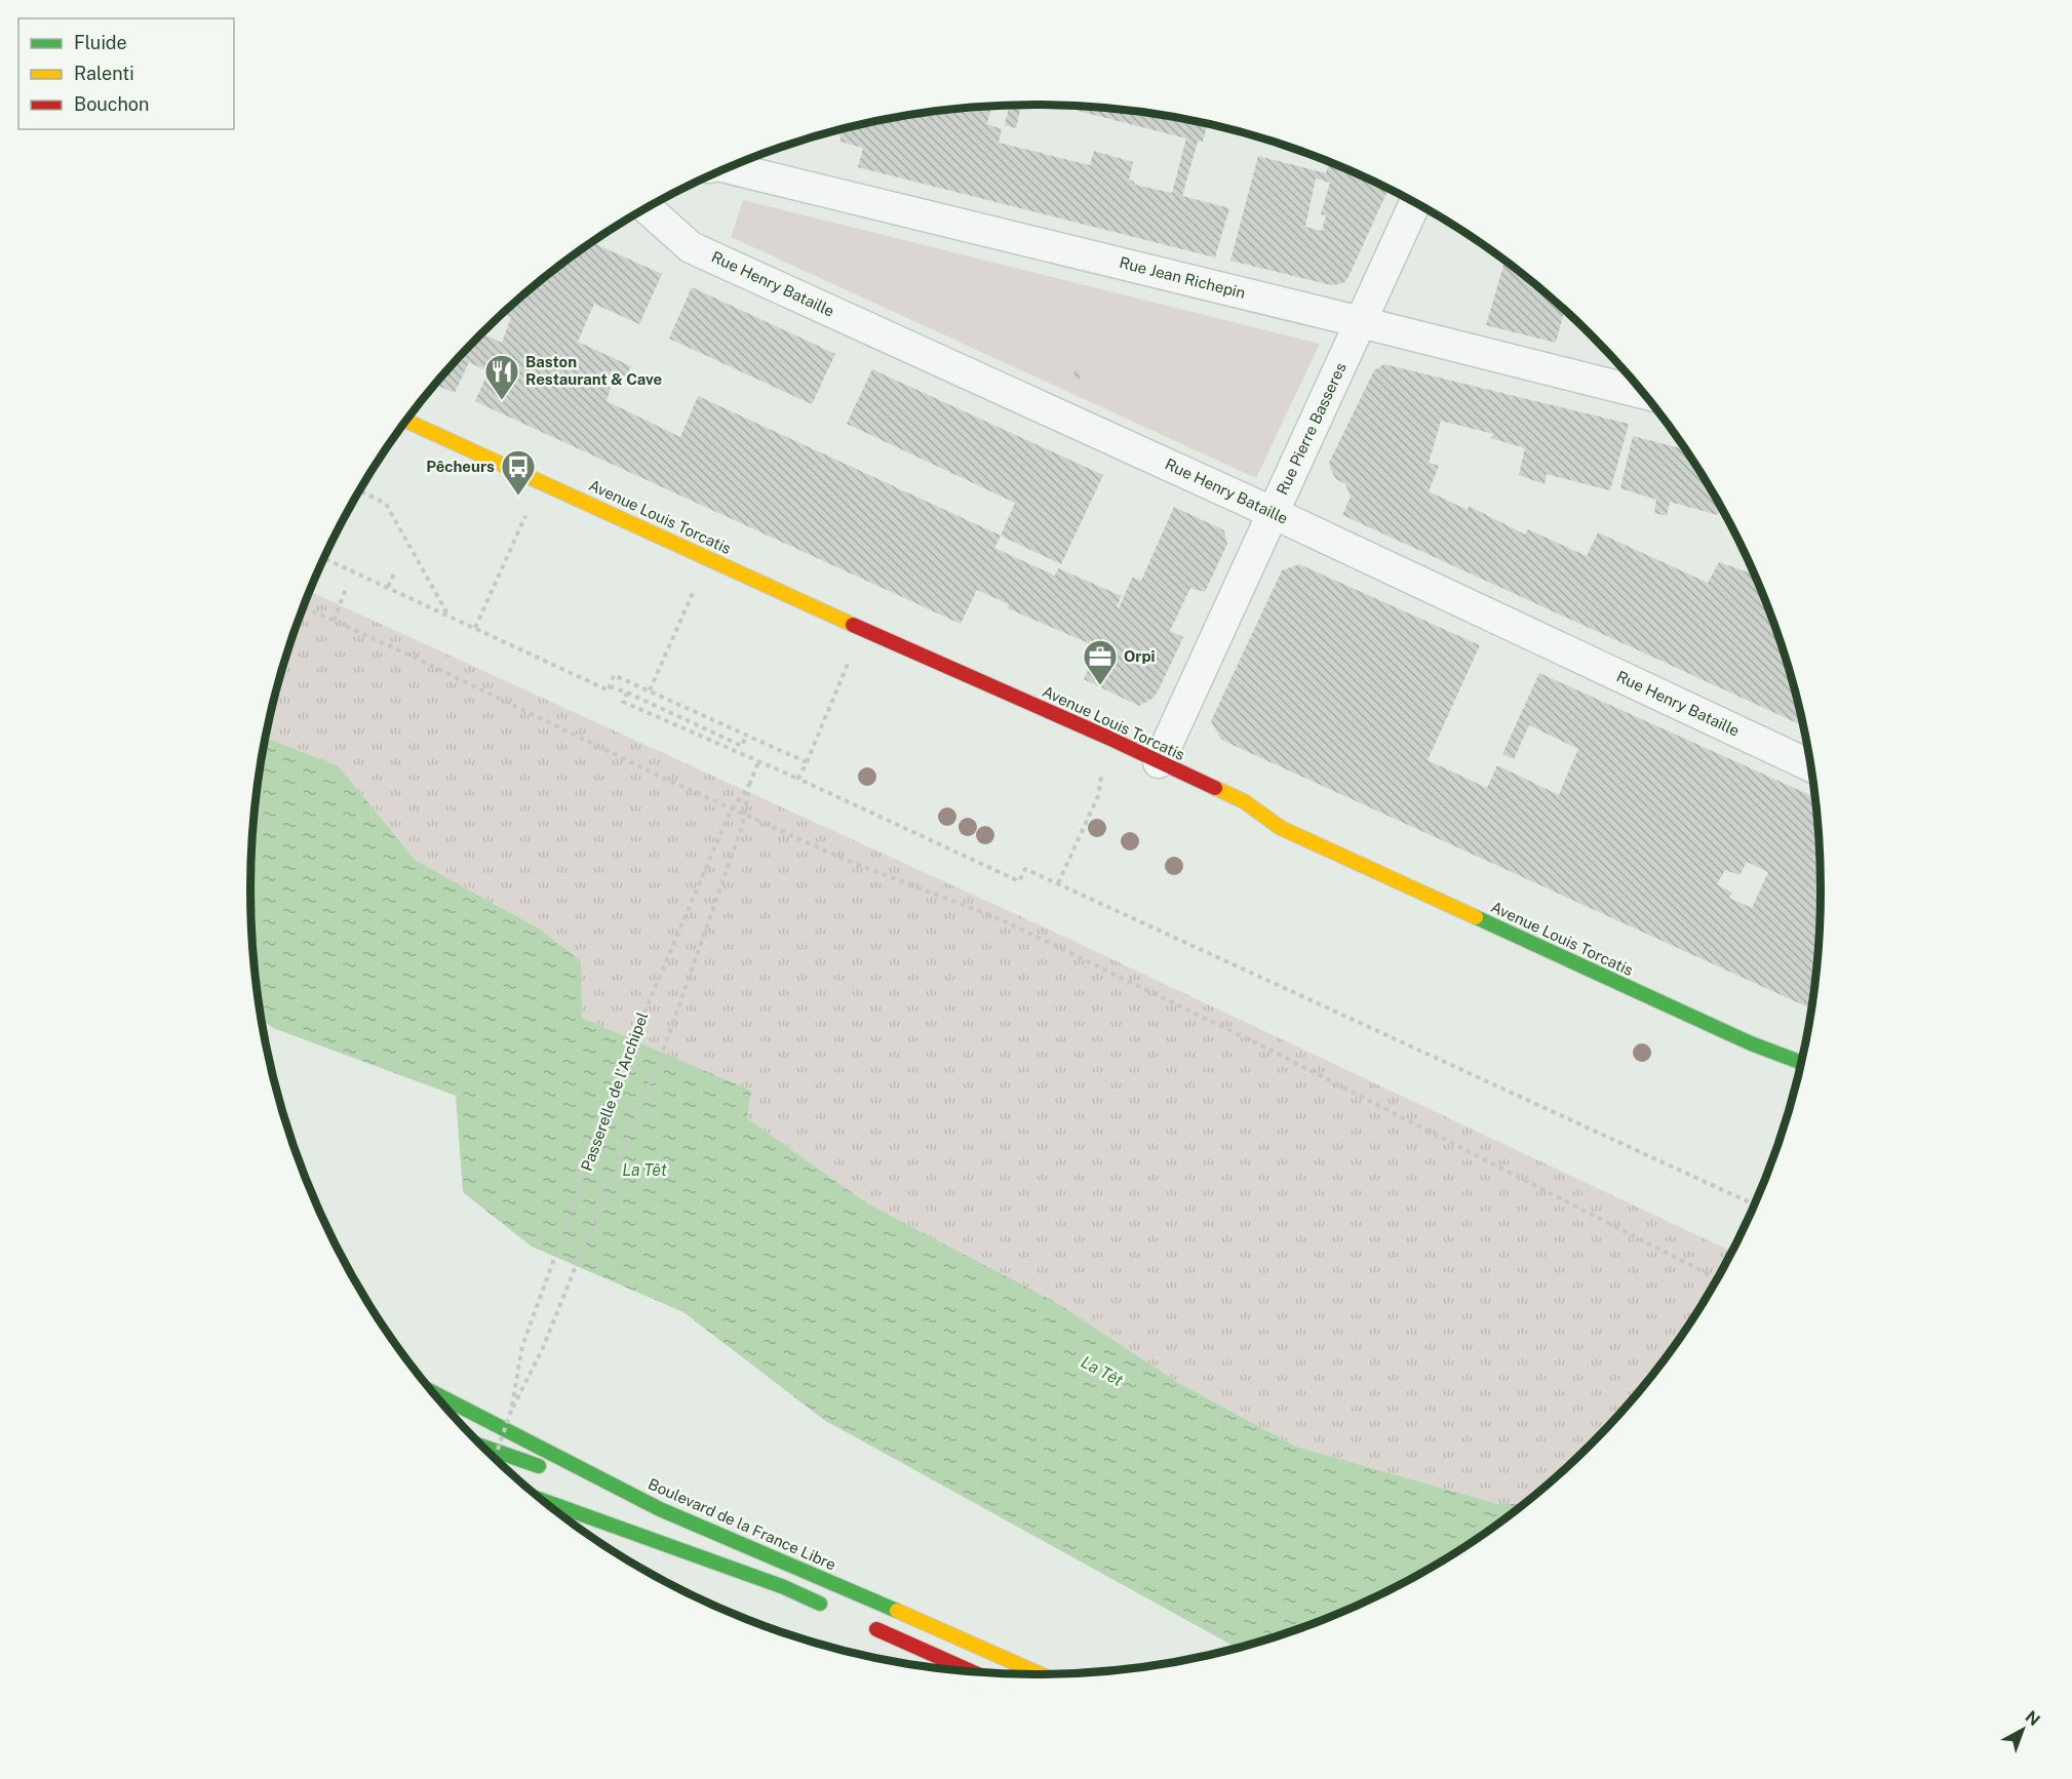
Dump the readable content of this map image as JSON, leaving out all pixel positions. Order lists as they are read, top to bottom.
{
  "streets": {
    "street": [
      "Rue Jean Richepin",
      "Rue Henry Bataille",
      "Rue Pierre Basseres",
      "Avenue Louis Torcatis",
      "Boulevard de la France Libre"
    ],
    "path": ["Passerelle de l'Archipel"]
  },
  "crossings": [
    ["Rue Jean Richepin", "Rue Pierre Basseres"],
    ["Rue Henry Bataille", "Rue Pierre Basseres"],
    ["Rue Pierre Basseres", "Avenue Louis Torcatis"]
  ],
  "water": ["La Têt"],
  "places": {
    "restaurant": ["Baston Restaurant & Cave"],
    "bus stop": ["Pêcheurs"],
    "office": ["Orpi"]
  },
  "legend": ["Fluide", "Ralenti", "Bouchon"],
  "north": "top right"
}
